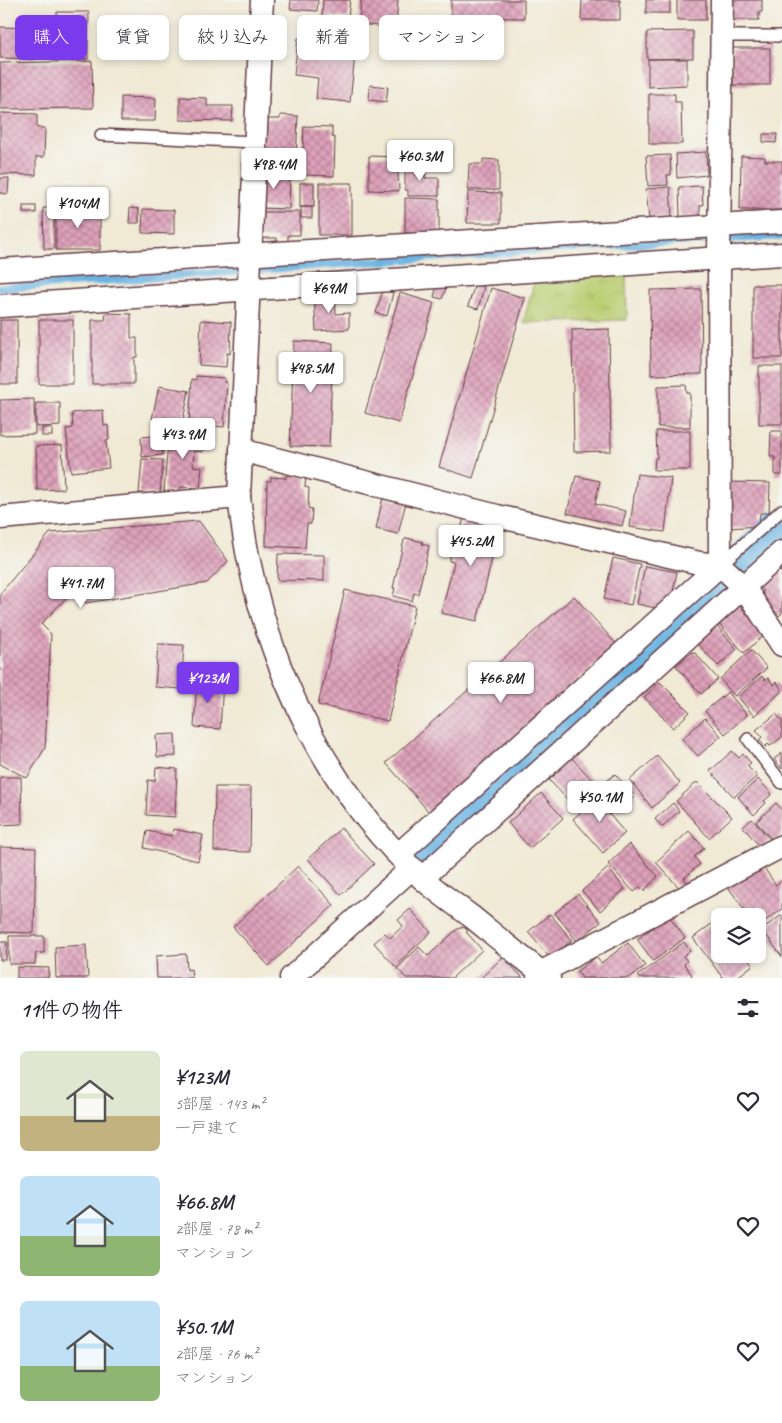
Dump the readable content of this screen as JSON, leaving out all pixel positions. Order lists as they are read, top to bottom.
{
  "page": {
    "chip": [
      "購入",
      "賃貸",
      "絞り込み",
      "新着",
      "マンション"
    ],
    "price": [
      "¥60.3M",
      "¥98.4M",
      "¥104M",
      "¥69M",
      "¥48.5M",
      "¥43.9M",
      "¥45.2M",
      "¥41.7M",
      "¥123M",
      "¥66.8M",
      "¥50.1M"
    ],
    "heading": "11件の物件",
    "list": [
      {
        "name": "¥123M",
        "note": "5部屋 · 143 m² · 一戸建て"
      },
      {
        "name": "¥66.8M",
        "note": "2部屋 · 78 m² · マンション"
      },
      {
        "name": "¥50.1M",
        "note": "2部屋 · 76 m² · マンション"
      }
    ]
  }
}
